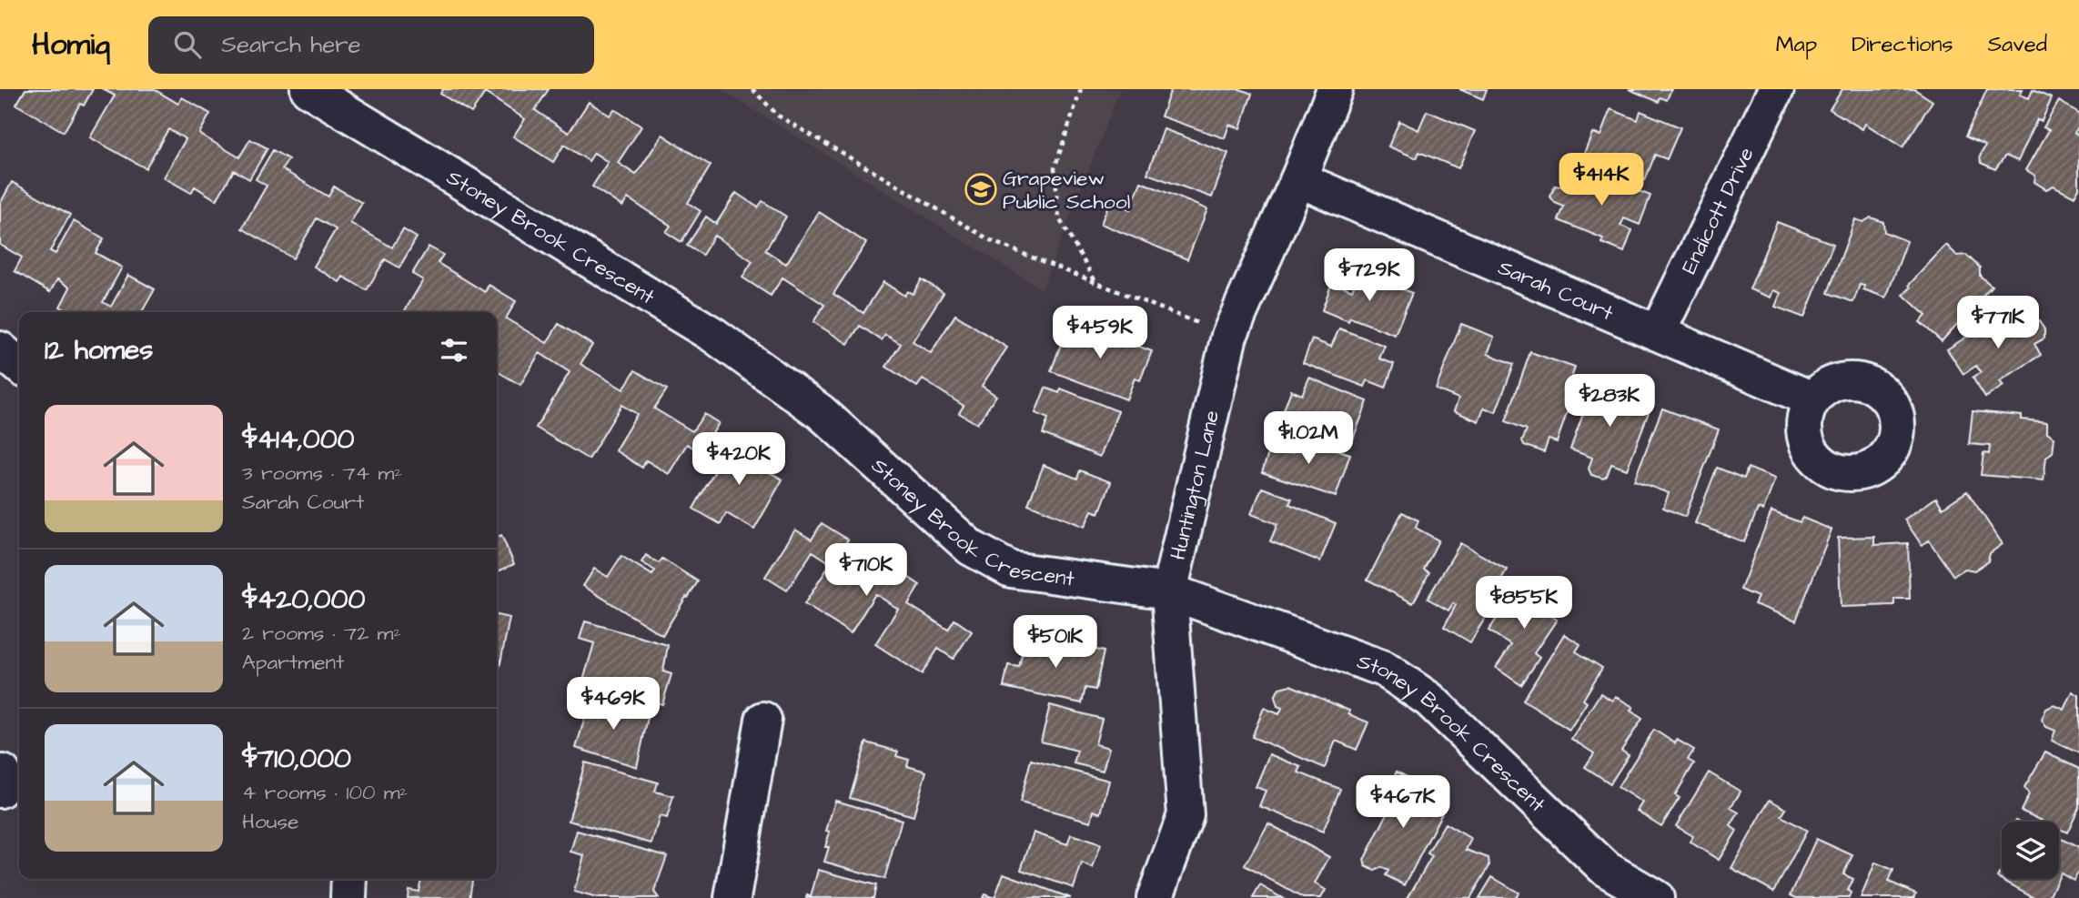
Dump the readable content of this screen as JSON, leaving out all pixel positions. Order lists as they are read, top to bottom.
{
  "streets": {
    "street": [
      "Endicott Drive",
      "Stoney Brook Crescent",
      "Sarah Court",
      "Huntington Lane"
    ]
  },
  "crossings": [
    ["Endicott Drive", "Sarah Court"],
    ["Stoney Brook Crescent", "Huntington Lane"],
    ["Sarah Court", "Huntington Lane"]
  ],
  "places": {
    "school or university": ["Grapeview Public School"]
  },
  "page": {
    "header": "Homiq",
    "search": "Search here",
    "nav": ["Map", "Directions", "Saved"],
    "price": [
      "$414K",
      "$729K",
      "$771K",
      "$459K",
      "$283K",
      "$1.02M",
      "$420K",
      "$710K",
      "$855K",
      "$501K",
      "$469K",
      "$467K"
    ],
    "heading": "12 homes",
    "list": [
      {
        "name": "$414,000",
        "note": "3 rooms · 74 m² · Sarah Court"
      },
      {
        "name": "$420,000",
        "note": "2 rooms · 72 m² · Apartment"
      },
      {
        "name": "$710,000",
        "note": "4 rooms · 100 m² · House"
      }
    ]
  }
}
